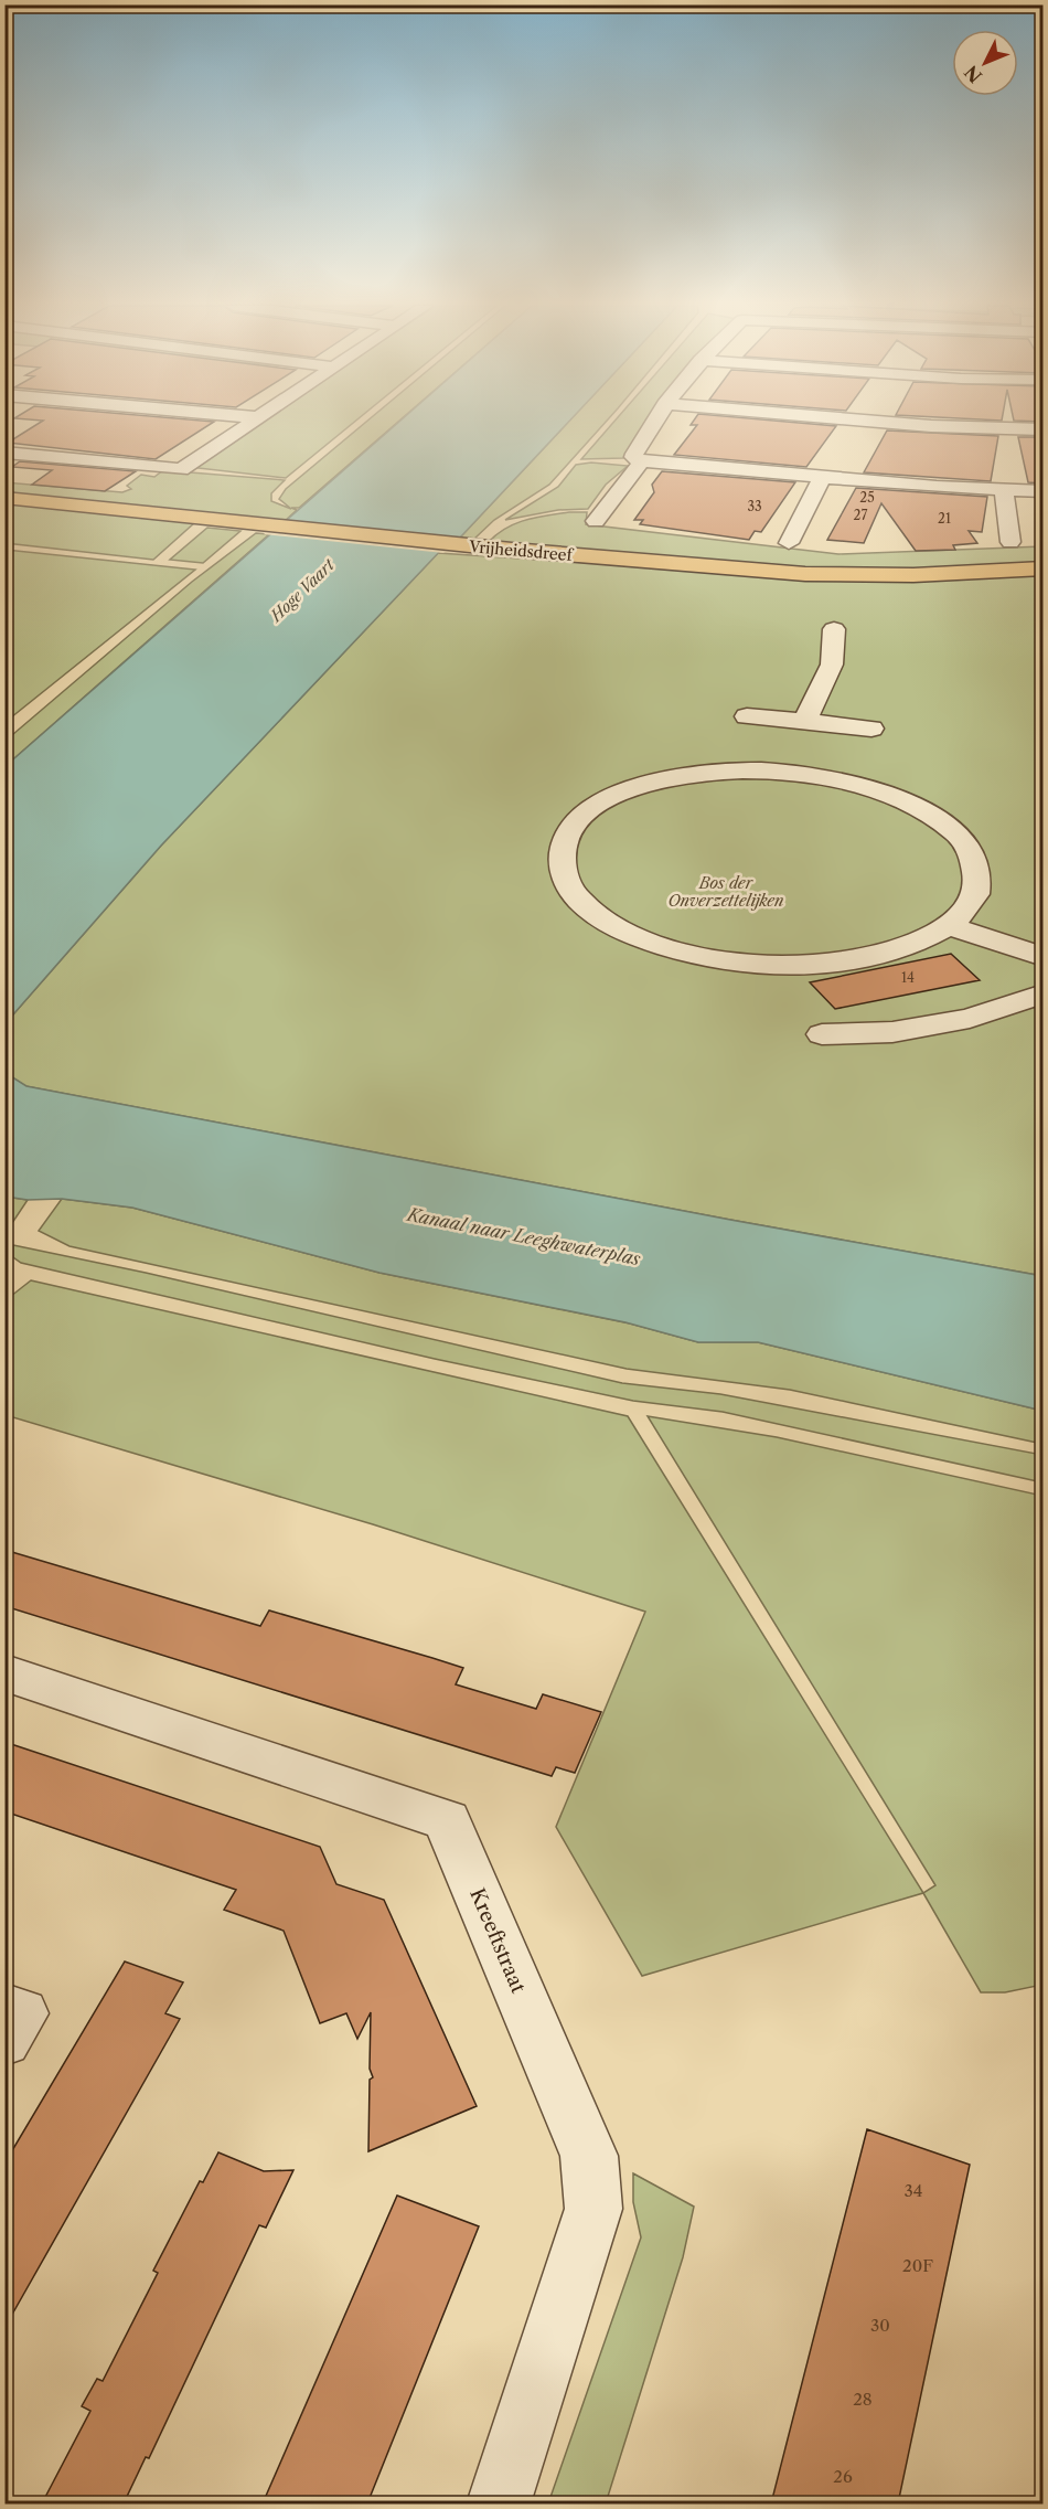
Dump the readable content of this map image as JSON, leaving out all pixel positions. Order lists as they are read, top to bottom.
{
  "streets": {
    "main road": ["Vrijheidsdreef"],
    "street": ["Kreeftstraat"]
  },
  "water": ["Hoge Vaart", "Kanaal naar Leeghwaterplas"],
  "parks": ["Bos der Onverzettelijken"],
  "house_numbers": [
    "25",
    "33",
    "27",
    "21",
    "14",
    "34",
    "20F",
    "30",
    "28",
    "26"
  ],
  "north": "bottom left"
}
